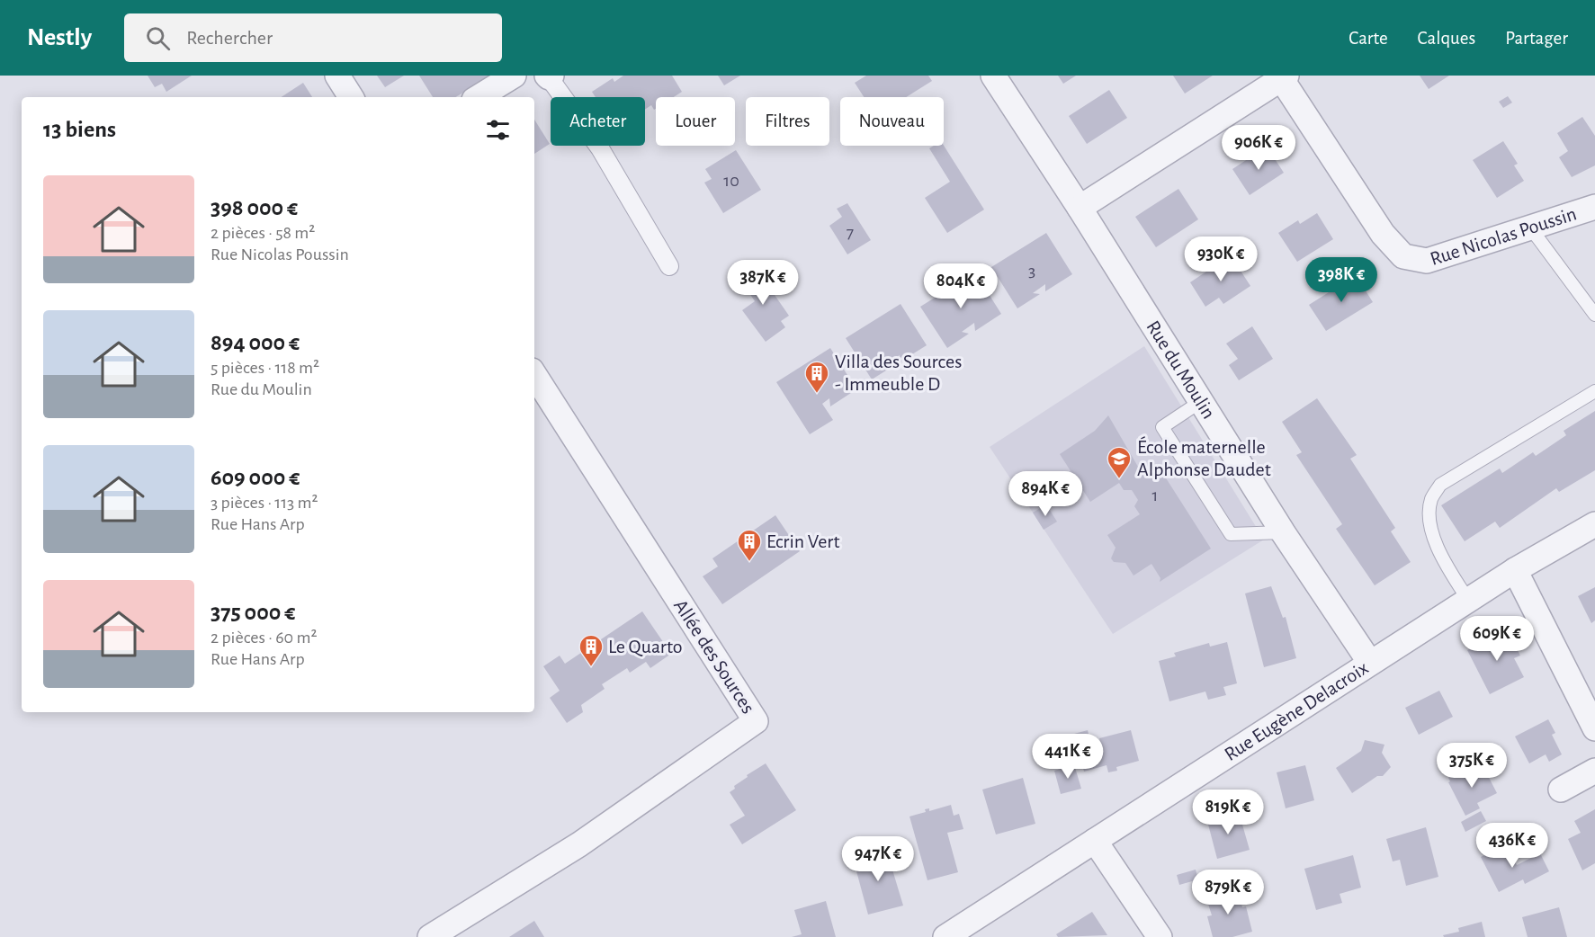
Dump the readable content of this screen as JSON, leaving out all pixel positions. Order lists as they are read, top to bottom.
{
  "streets": {
    "street": [
      "Rue Nicolas Poussin",
      "Rue du Moulin",
      "Allée des Sources",
      "Rue Eugène Delacroix"
    ]
  },
  "crossings": [
    ["Rue du Moulin", "Rue Eugène Delacroix"]
  ],
  "places": {
    "building": ["Villa des Sources - Immeuble D", "Ecrin Vert", "Le Quarto"],
    "school or university": ["École maternelle Alphonse Daudet"]
  },
  "house_numbers": [
    "10",
    "7",
    "3",
    "1"
  ],
  "page": {
    "header": "Nestly",
    "search": "Rechercher",
    "nav": ["Carte", "Calques", "Partager"],
    "chip": [
      "Acheter",
      "Louer",
      "Filtres",
      "Nouveau"
    ],
    "heading": "13 biens",
    "price": [
      "906K €",
      "930K €",
      "398K €",
      "387K €",
      "804K €",
      "894K €",
      "609K €",
      "441K €",
      "375K €",
      "819K €",
      "436K €",
      "947K €",
      "879K €"
    ],
    "list": [
      {
        "name": "398 000 €",
        "note": "2 pièces · 58 m² · Rue Nicolas Poussin"
      },
      {
        "name": "894 000 €",
        "note": "5 pièces · 118 m² · Rue du Moulin"
      },
      {
        "name": "609 000 €",
        "note": "3 pièces · 113 m² · Rue Hans Arp"
      },
      {
        "name": "375 000 €",
        "note": "2 pièces · 60 m² · Rue Hans Arp"
      }
    ]
  }
}
